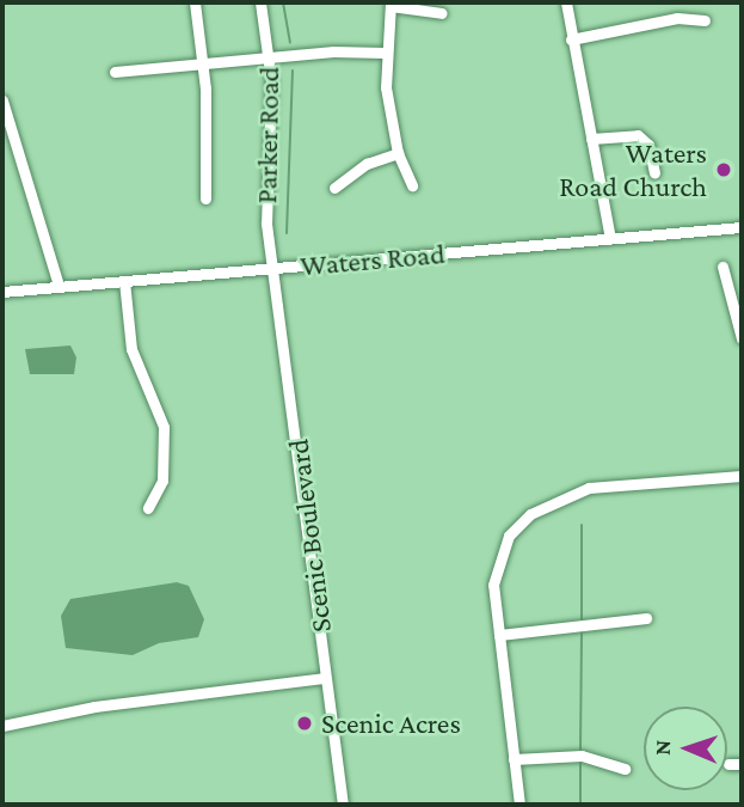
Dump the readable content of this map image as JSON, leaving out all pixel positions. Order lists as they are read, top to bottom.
{
  "streets": {
    "street": ["Parker Road", "Waters Road", "Scenic Boulevard"]
  },
  "crossings": [
    ["Parker Road", "Waters Road"],
    ["Parker Road", "Scenic Boulevard"],
    ["Waters Road", "Scenic Boulevard"]
  ],
  "places": ["Waters Road Church", "Scenic Acres"],
  "north": "left"
}
